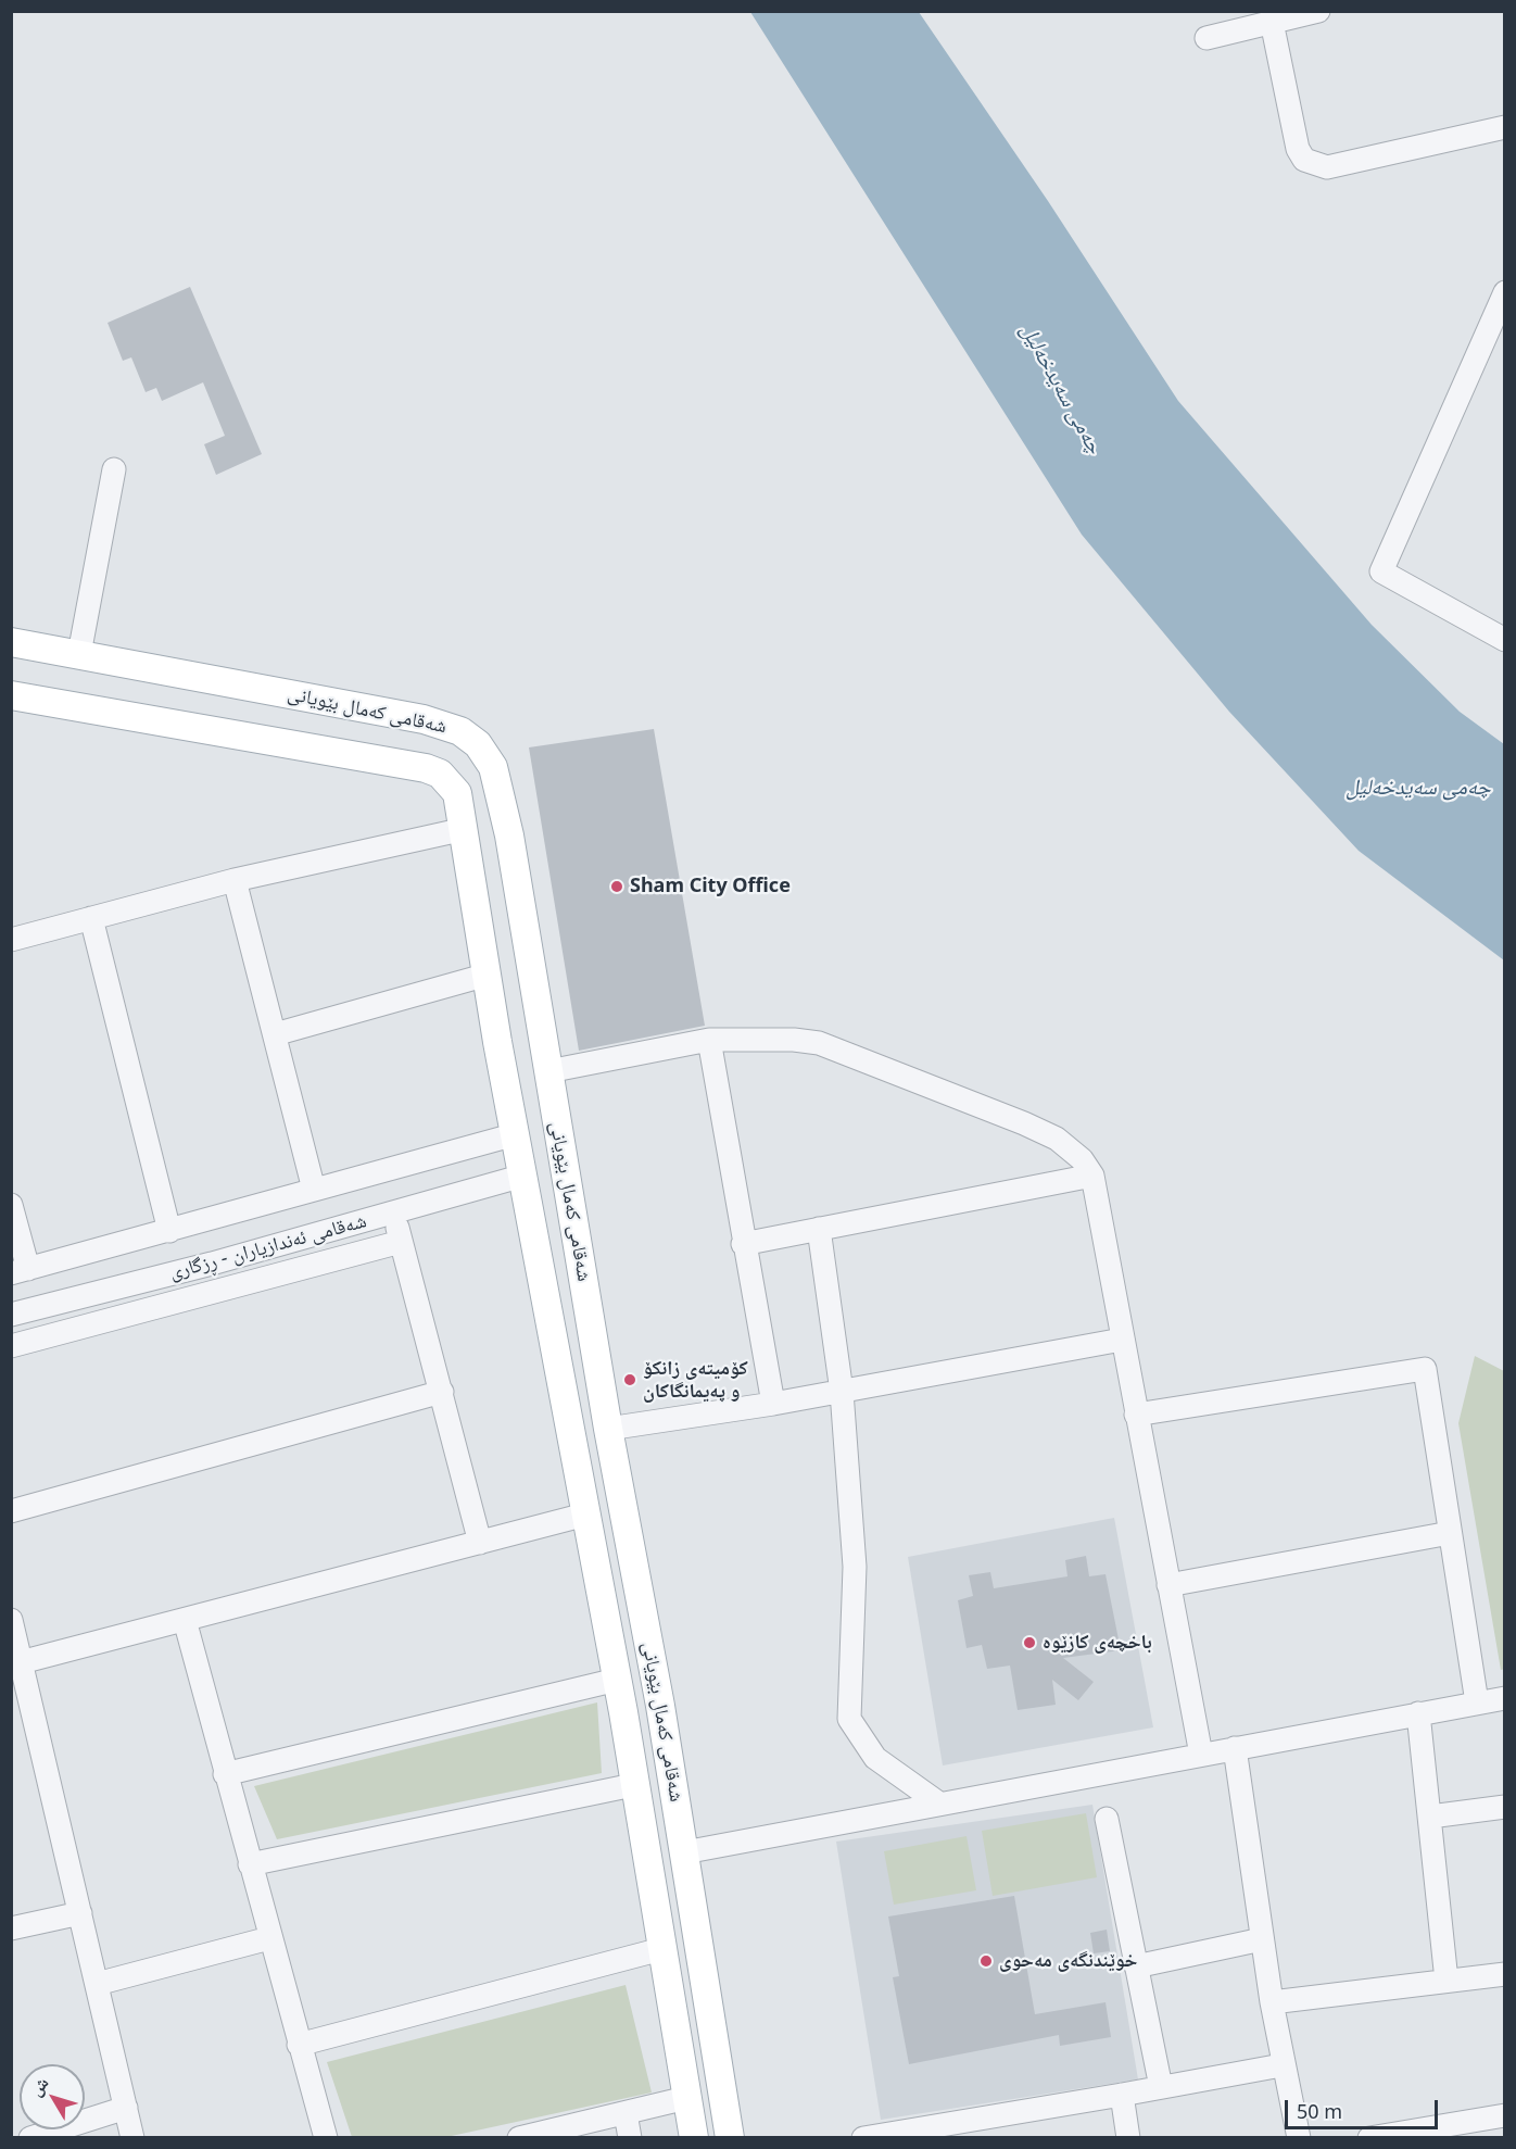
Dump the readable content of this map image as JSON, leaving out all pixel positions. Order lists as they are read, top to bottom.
{
  "streets": {
    "main road": ["شەقامی کەمال بێویانی"],
    "street": ["شەقامی ئەندازیاران - ڕزگاری"]
  },
  "crossings": [
    ["شەقامی کەمال بێویانی", "شەقامی ئەندازیاران - ڕزگاری"]
  ],
  "water": ["چەمی سەیدخەلیل"],
  "places": [
    "Sham City Office",
    "کۆمیتەی زانکۆ و پەیمانگاکان",
    "باخچەی کازێوە",
    "خوێندنگەی مەحوی"
  ],
  "scale_bar": "50 m",
  "north": "top left"
}
